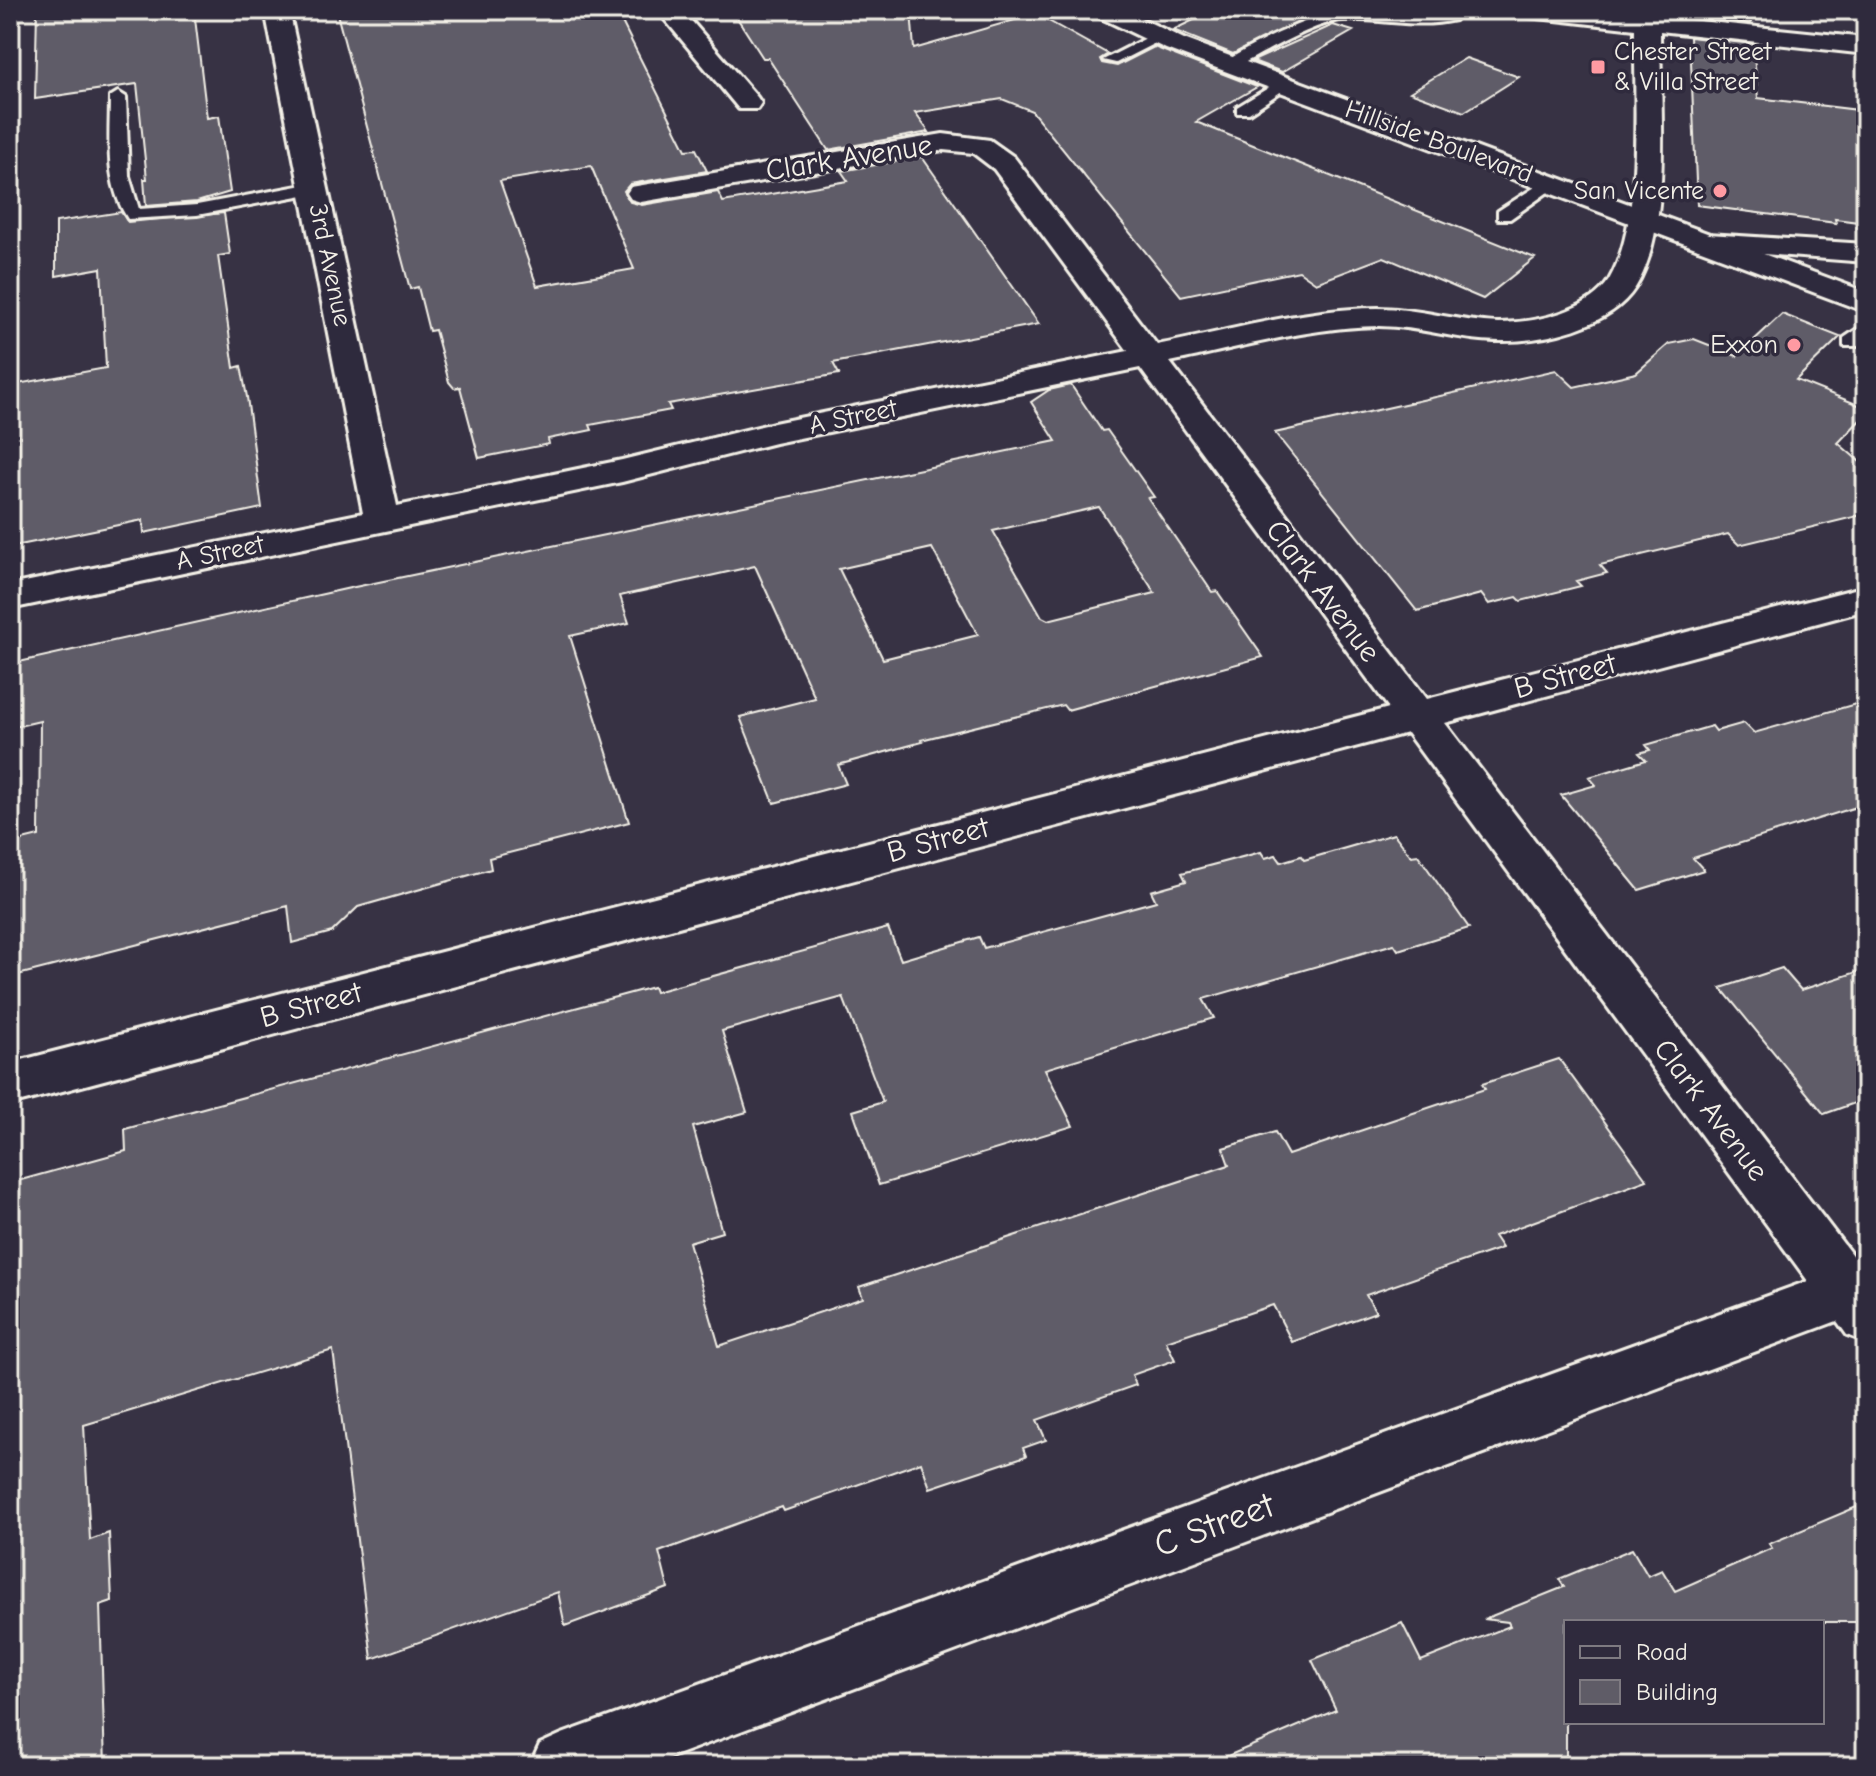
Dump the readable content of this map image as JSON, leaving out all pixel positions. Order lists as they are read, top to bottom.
{
  "streets": {
    "street": [
      "Hillside Boulevard",
      "Clark Avenue",
      "3rd Avenue",
      "A Street",
      "B Street",
      "C Street"
    ]
  },
  "crossings": [
    ["Hillside Boulevard", "A Street"],
    ["Clark Avenue", "A Street"],
    ["Clark Avenue", "B Street"],
    ["Clark Avenue", "C Street"],
    ["3rd Avenue", "A Street"]
  ],
  "places": {
    "transit": ["Chester Street & Villa Street"],
    "other": ["San Vicente", "Exxon"]
  },
  "legend": ["Road", "Building"]
}
